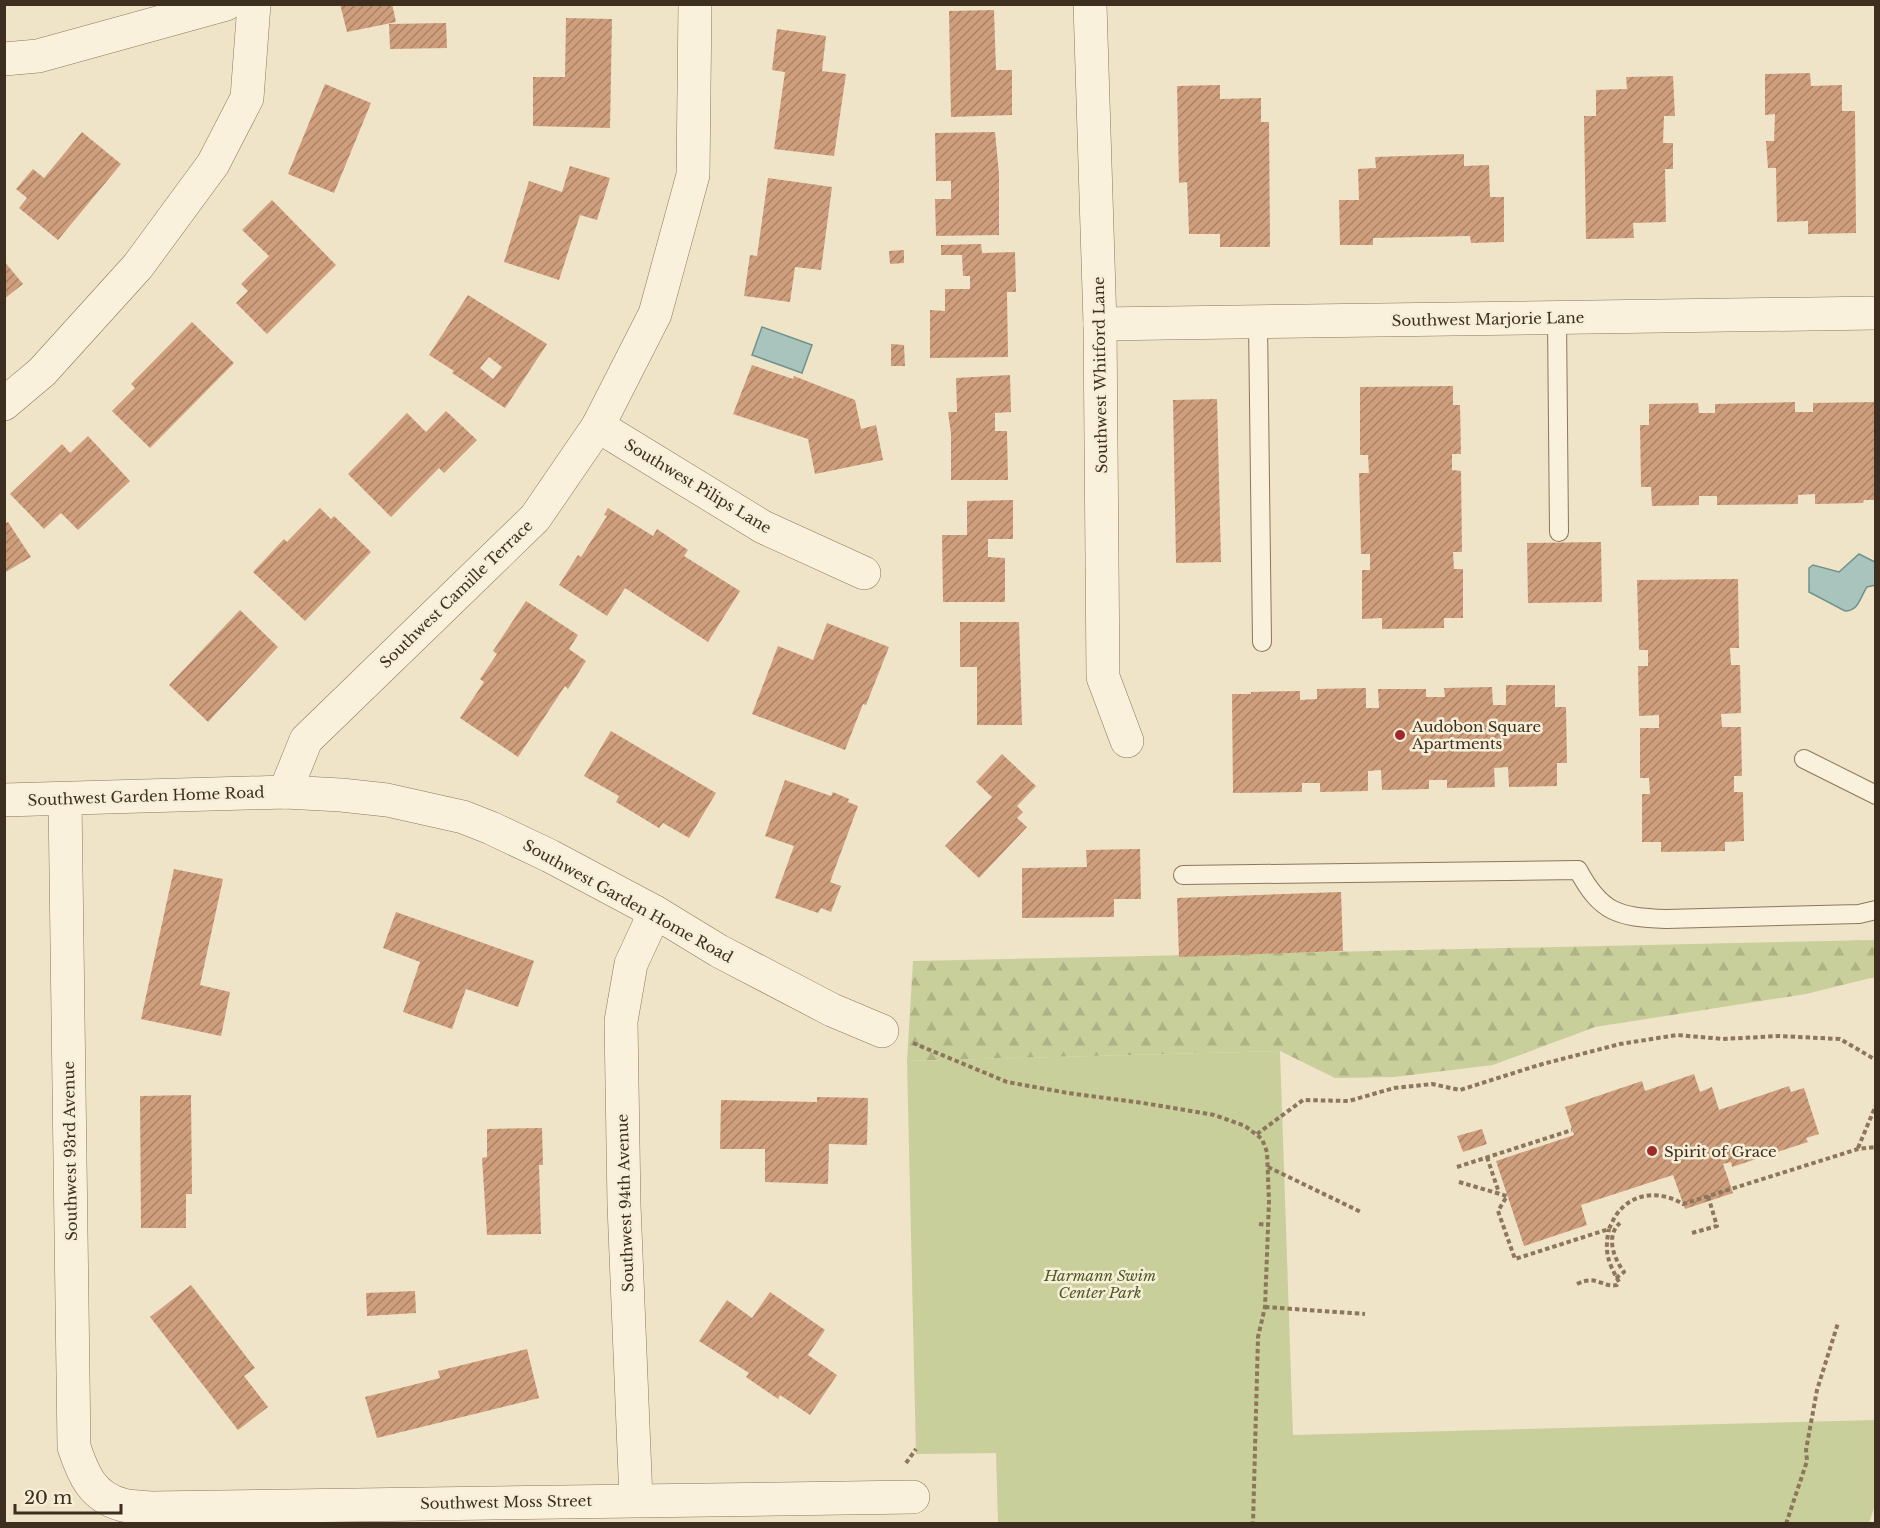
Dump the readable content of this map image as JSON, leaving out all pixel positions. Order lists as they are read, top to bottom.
{
  "streets": {
    "street": [
      "Southwest Marjorie Lane",
      "Southwest Whitford Lane",
      "Southwest Pilips Lane",
      "Southwest Camille Terrace",
      "Southwest Garden Home Road",
      "Southwest 93rd Avenue",
      "Southwest 94th Avenue",
      "Southwest Moss Street"
    ]
  },
  "crossings": [
    ["Southwest Marjorie Lane", "Southwest Whitford Lane"],
    ["Southwest Pilips Lane", "Southwest Camille Terrace"],
    ["Southwest Camille Terrace", "Southwest Garden Home Road"],
    ["Southwest Garden Home Road", "Southwest 93rd Avenue"],
    ["Southwest Garden Home Road", "Southwest 94th Avenue"],
    ["Southwest 93rd Avenue", "Southwest Moss Street"],
    ["Southwest 94th Avenue", "Southwest Moss Street"]
  ],
  "parks": ["Harmann Swim Center Park"],
  "places": ["Audobon Square Apartments", "Spirit of Grace"],
  "scale_bar": "20 m"
}
